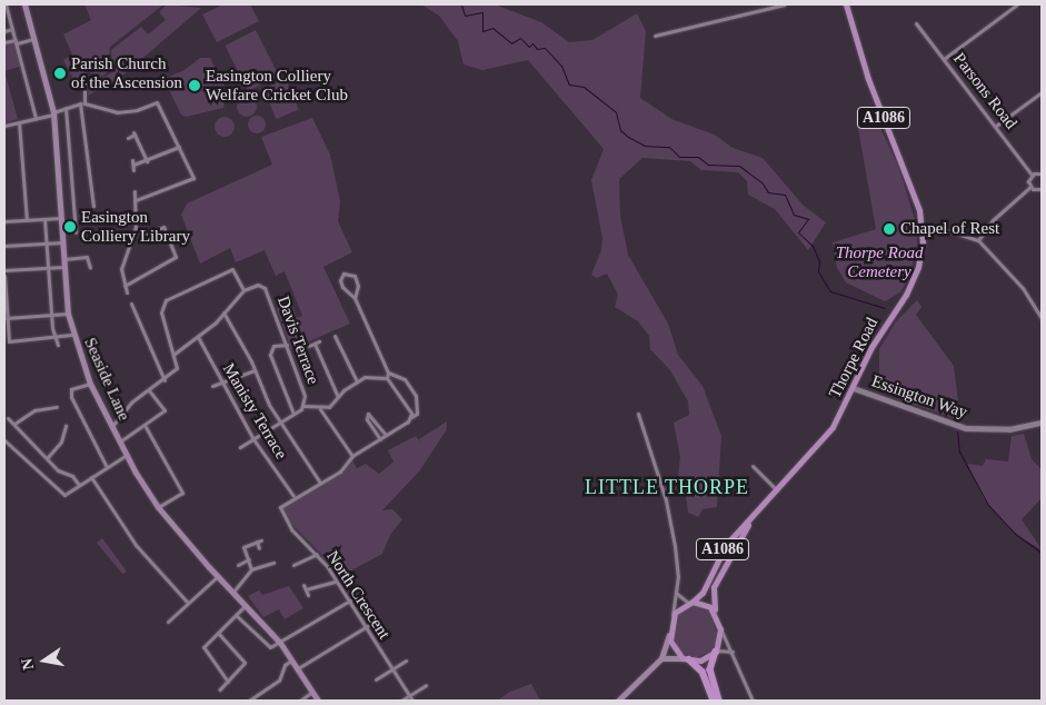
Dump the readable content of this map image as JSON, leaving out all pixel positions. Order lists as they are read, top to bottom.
{
  "streets": {
    "main road": ["A1086", "Thorpe Road", "Seaside Lane"],
    "street": [
      "Parsons Road",
      "Davis Terrace",
      "Essington Way",
      "Manisty Terrace",
      "North Crescent"
    ]
  },
  "crossings": [
    ["Thorpe Road", "Essington Way"],
    ["Manisty Terrace", "North Crescent"]
  ],
  "districts": ["LITTLE THORPE"],
  "parks": ["Thorpe Road Cemetery"],
  "places": [
    "Parish Church of the Ascension",
    "Easington Colliery Welfare Cricket Club",
    "Easington Colliery Library",
    "Chapel of Rest"
  ],
  "north": "left"
}
